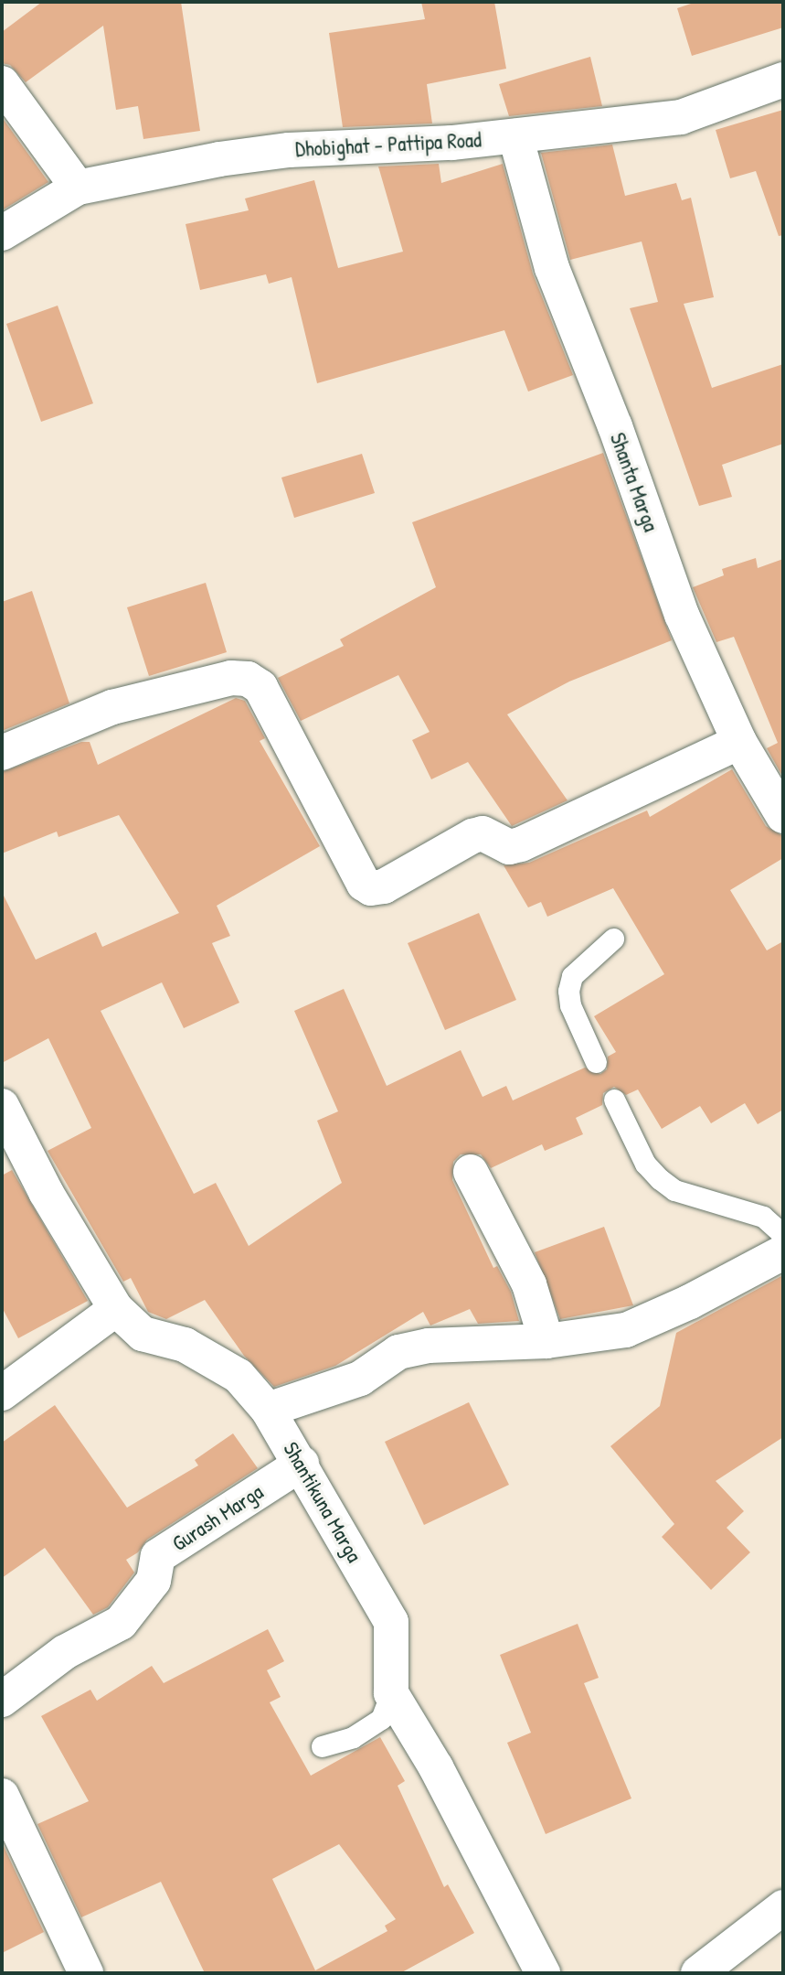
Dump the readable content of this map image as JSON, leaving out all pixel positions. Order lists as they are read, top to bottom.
{
  "streets": {
    "street": [
      "Dhobighat - Pattipa Road",
      "Shanta Marga",
      "Shantikuna Marga",
      "Gurash Marga"
    ]
  },
  "crossings": [
    ["Dhobighat - Pattipa Road", "Shanta Marga"],
    ["Shantikuna Marga", "Gurash Marga"]
  ]
}
